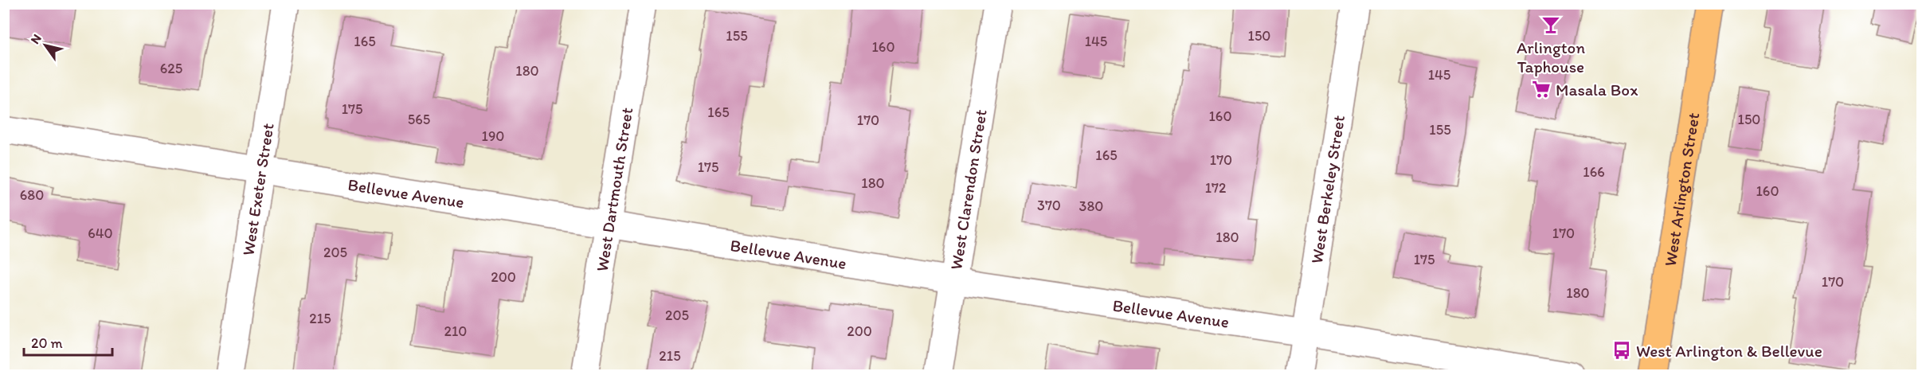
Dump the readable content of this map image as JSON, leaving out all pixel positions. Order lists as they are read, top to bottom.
{
  "streets": {
    "main road": ["West Arlington Street"],
    "street": [
      "West Exeter Street",
      "West Dartmouth Street",
      "West Clarendon Street",
      "West Berkeley Street",
      "Bellevue Avenue"
    ]
  },
  "crossings": [
    ["West Exeter Street", "Bellevue Avenue"],
    ["West Dartmouth Street", "Bellevue Avenue"],
    ["West Clarendon Street", "Bellevue Avenue"],
    ["West Berkeley Street", "Bellevue Avenue"]
  ],
  "places": {
    "bar": ["Arlington Taphouse"],
    "supermarket": ["Masala Box"],
    "bus stop": ["West Arlington & Bellevue"]
  },
  "house_numbers": [
    "155",
    "150",
    "165",
    "145",
    "160",
    "625",
    "180",
    "145",
    "175",
    "165",
    "160",
    "565",
    "150",
    "170",
    "155",
    "190",
    "165",
    "170",
    "175",
    "166",
    "180",
    "172",
    "160",
    "680",
    "370",
    "380",
    "640",
    "170",
    "180",
    "205",
    "175",
    "200",
    "170",
    "180",
    "205",
    "215",
    "210",
    "200",
    "215"
  ],
  "scale_bar": "20 m",
  "north": "top left"
}
